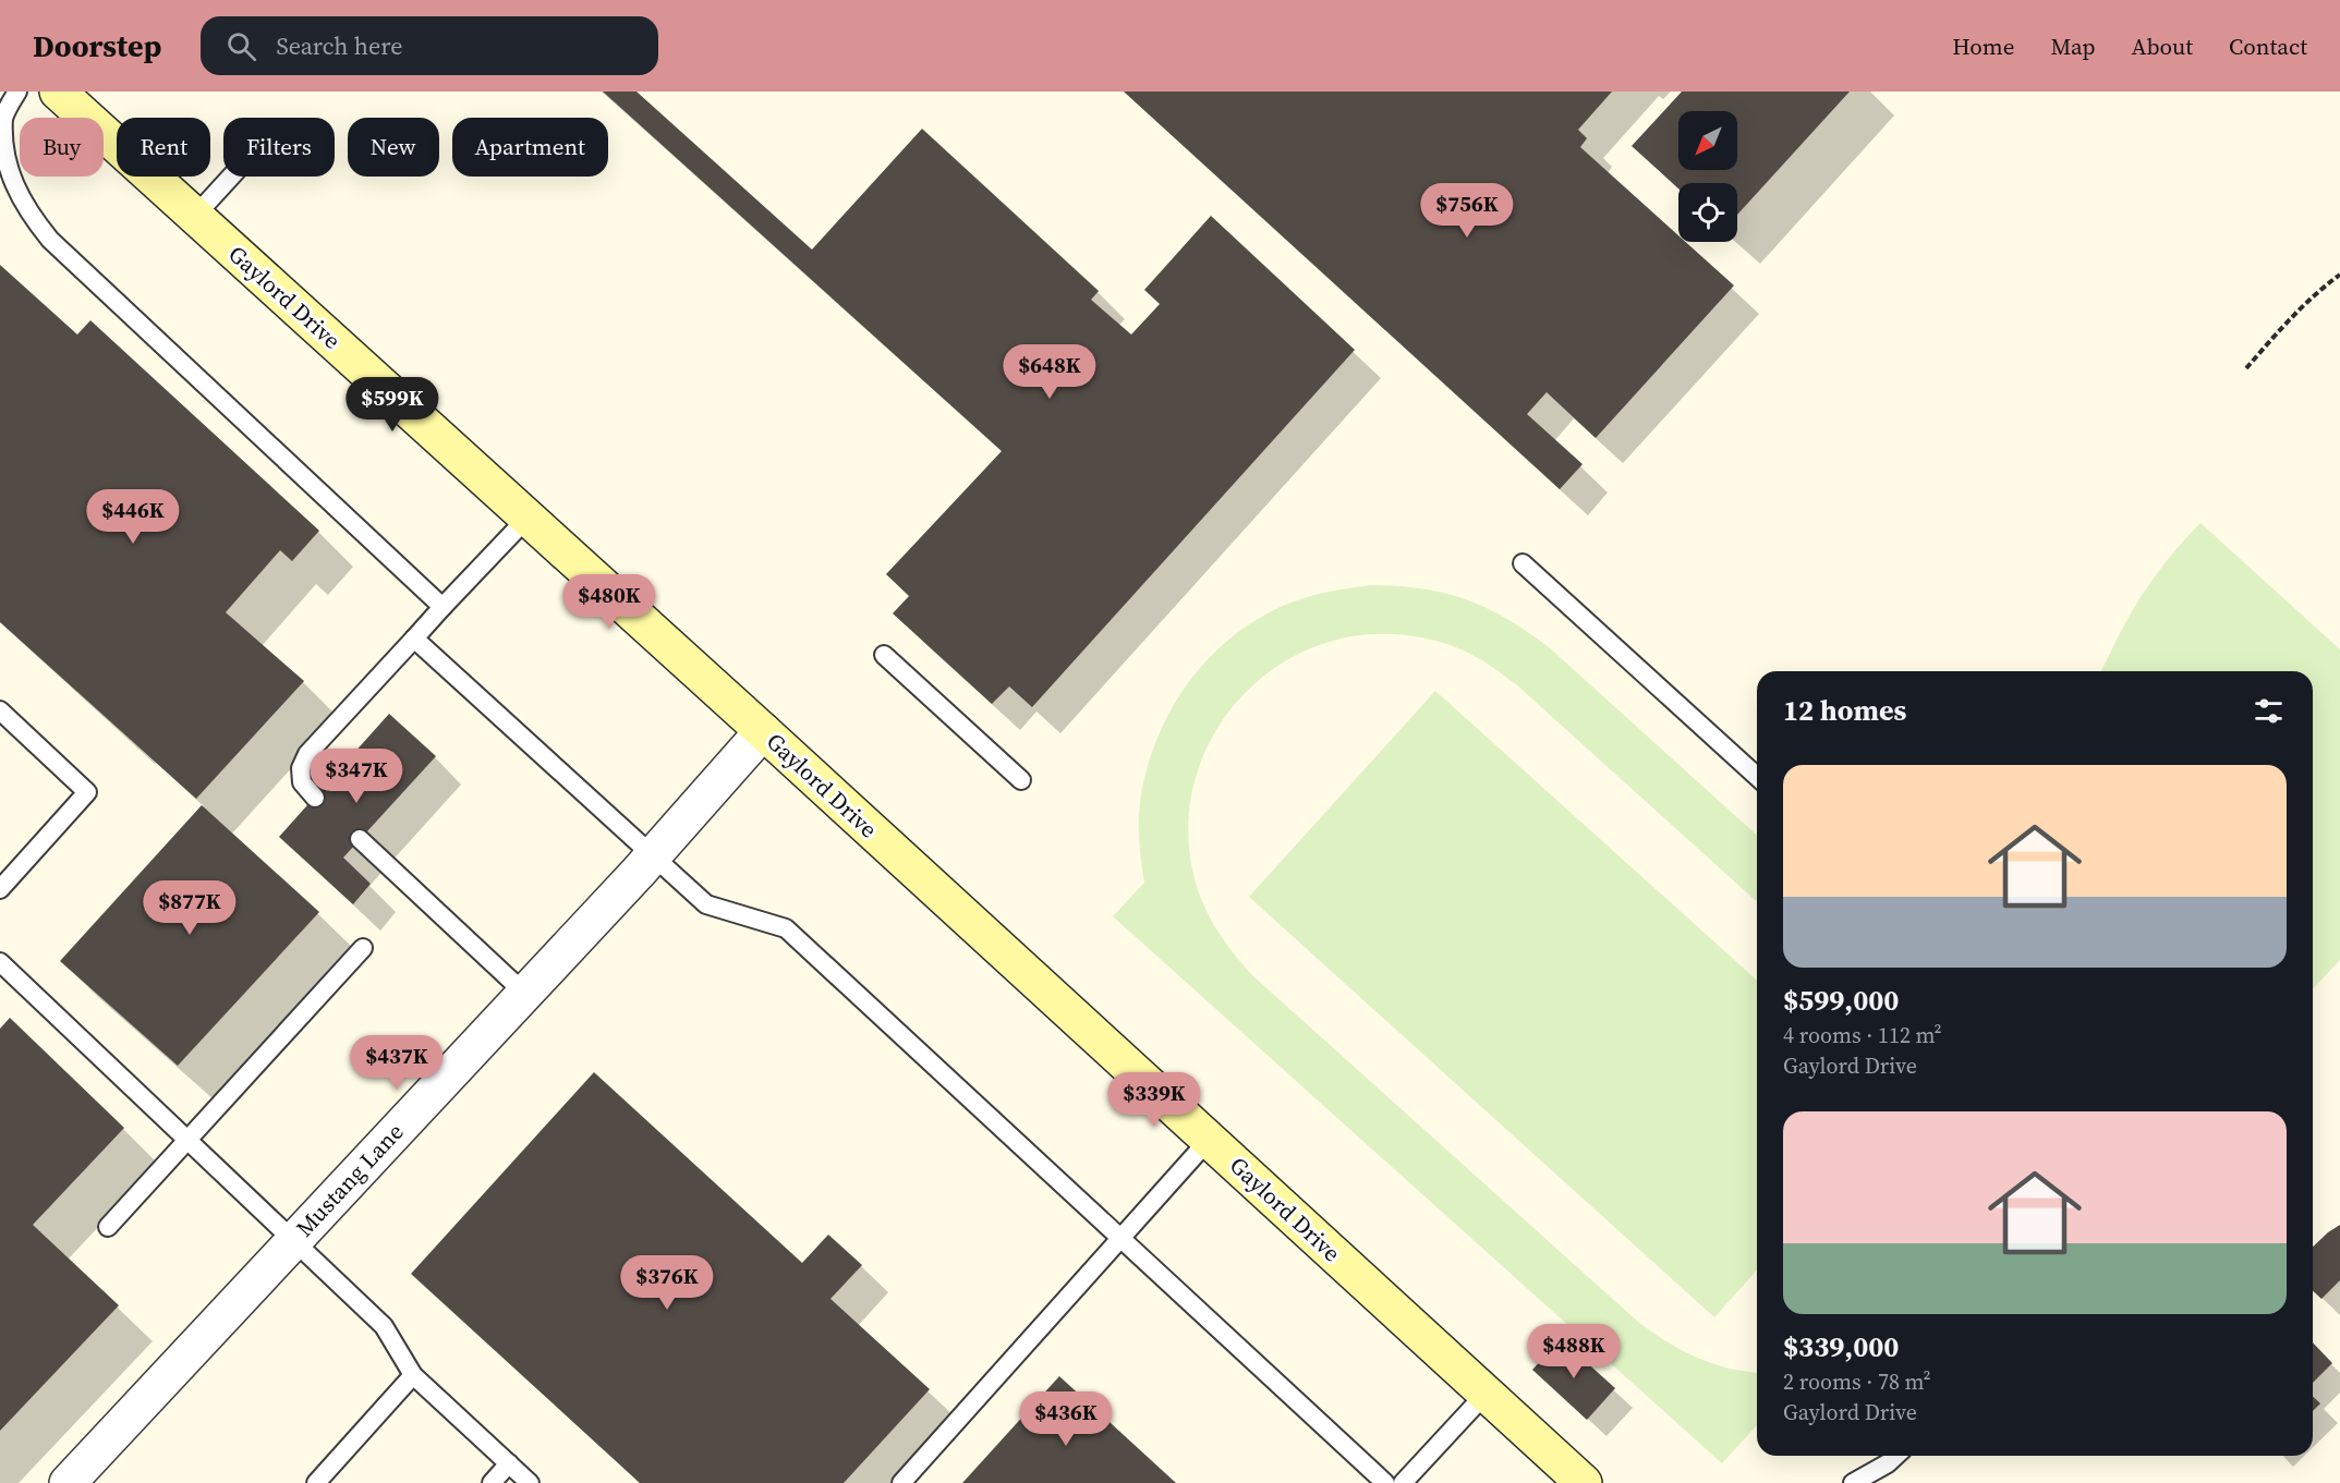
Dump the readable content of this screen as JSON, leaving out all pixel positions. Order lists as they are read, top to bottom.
{
  "streets": {
    "street": ["Gaylord Drive", "Mustang Lane"]
  },
  "crossings": [
    ["Gaylord Drive", "Mustang Lane"]
  ],
  "north": "bottom left",
  "page": {
    "header": "Doorstep",
    "search": "Search here",
    "nav": [
      "Home",
      "Map",
      "About",
      "Contact"
    ],
    "chip": [
      "Buy",
      "Rent",
      "Filters",
      "New",
      "Apartment"
    ],
    "price": [
      "$756K",
      "$648K",
      "$599K",
      "$446K",
      "$480K",
      "$347K",
      "$877K",
      "$437K",
      "$339K",
      "$376K",
      "$488K",
      "$436K"
    ],
    "heading": "12 homes",
    "list": [
      {
        "name": "$599,000",
        "note": "4 rooms · 112 m² · Gaylord Drive"
      },
      {
        "name": "$339,000",
        "note": "2 rooms · 78 m² · Gaylord Drive"
      }
    ]
  }
}
